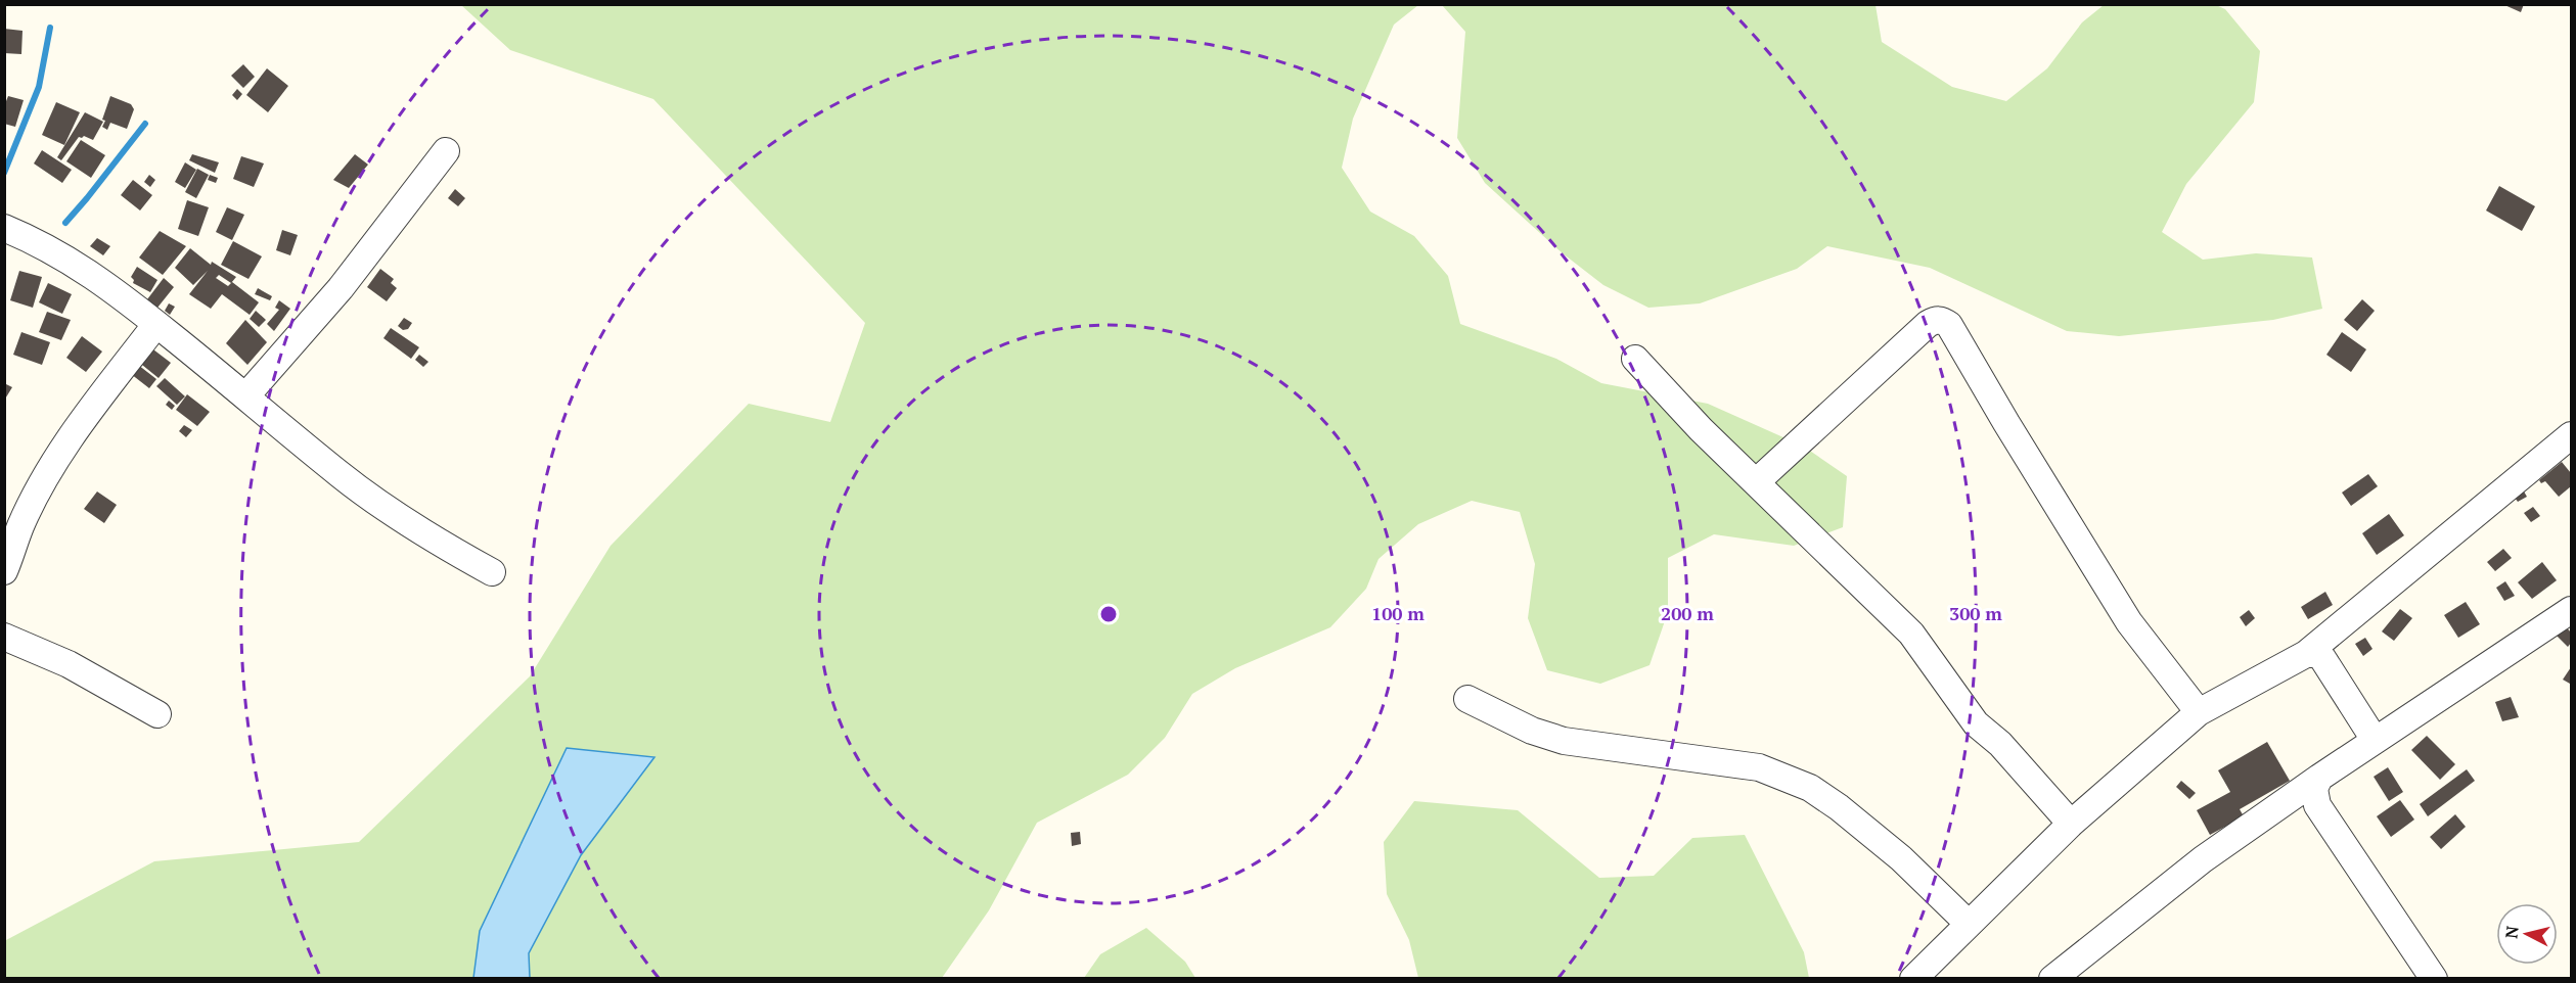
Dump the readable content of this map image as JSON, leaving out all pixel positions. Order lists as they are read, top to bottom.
{
  "north": "left",
  "rings": ["100 m", "200 m", "300 m"]
}
